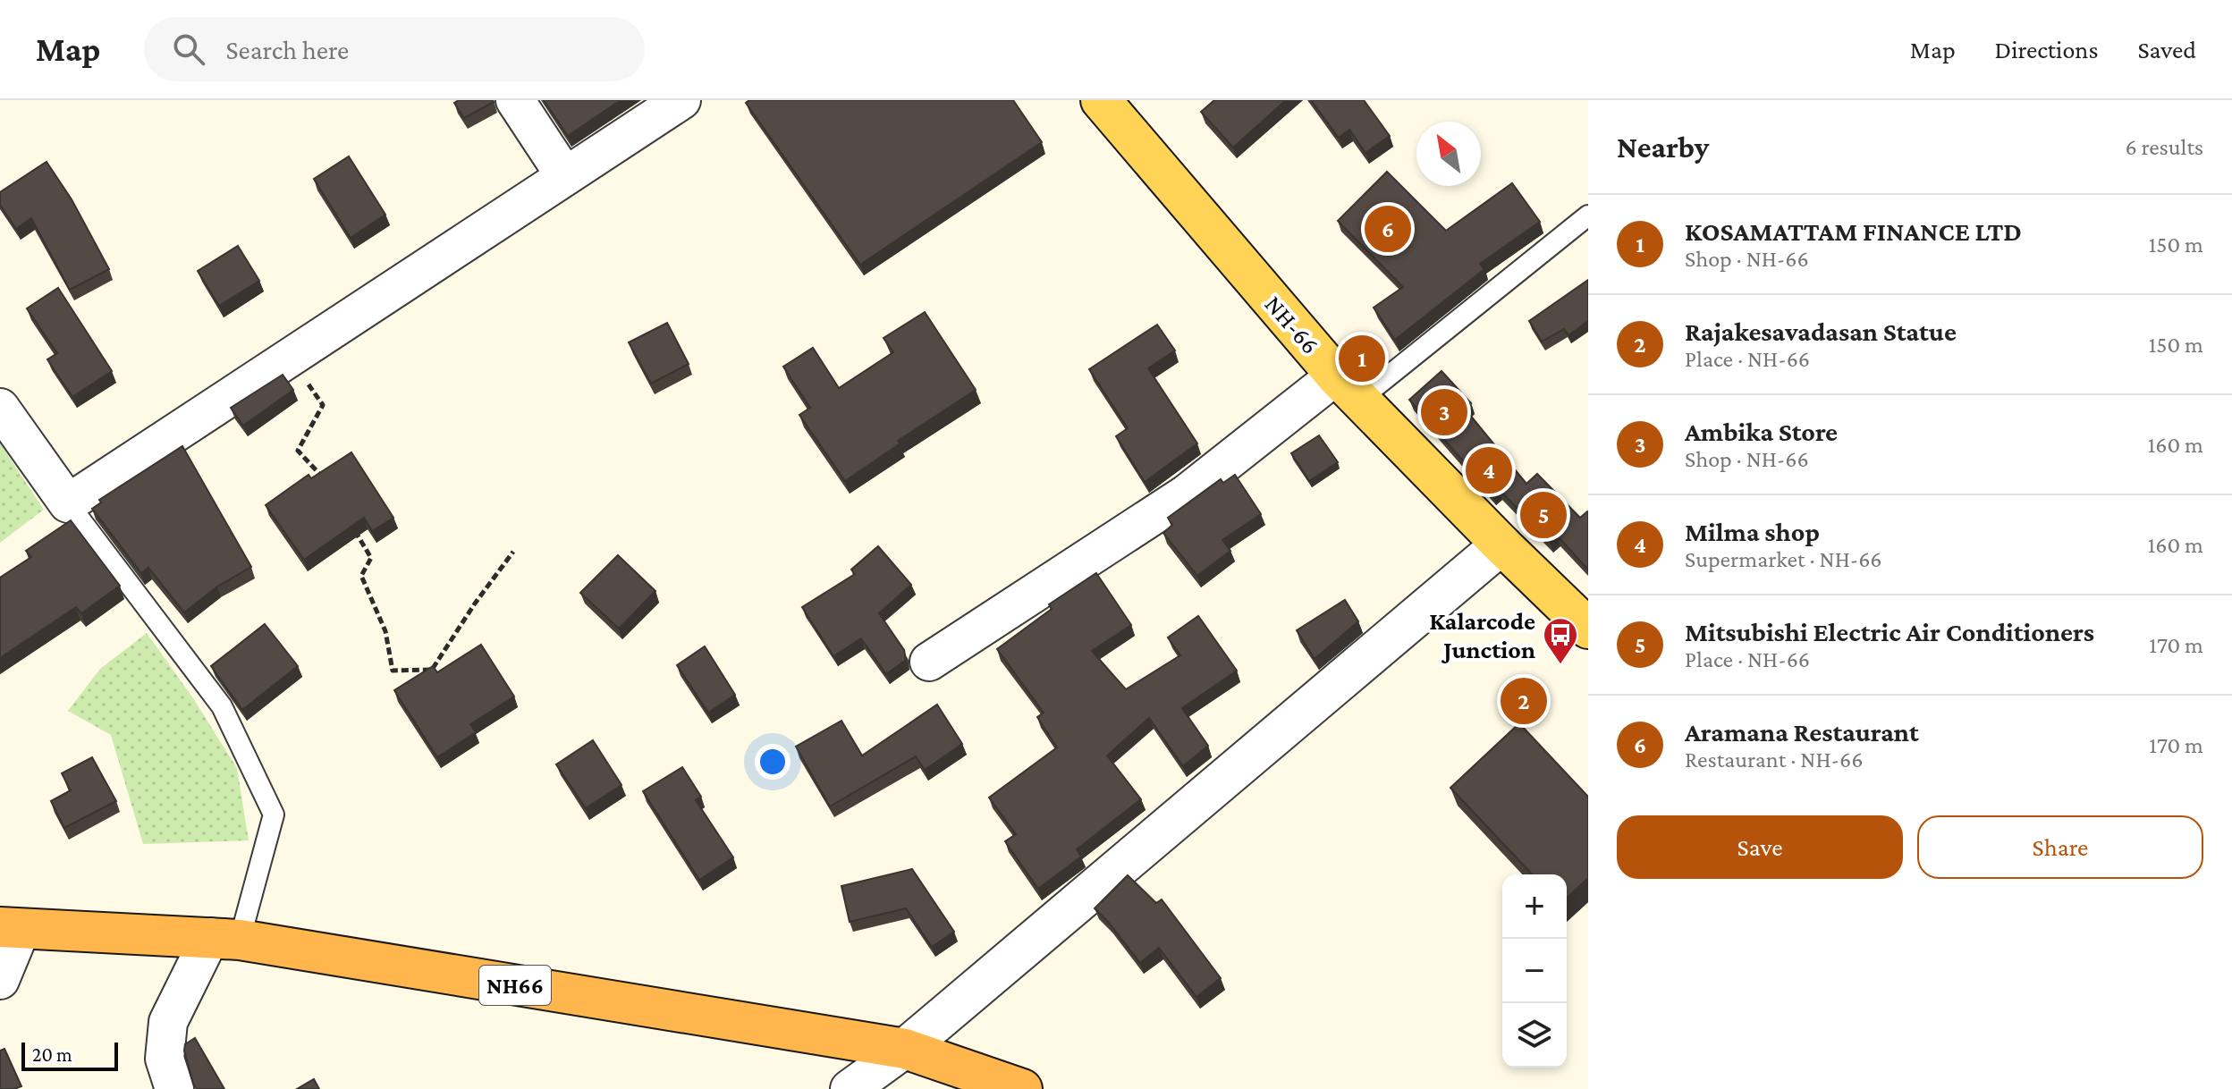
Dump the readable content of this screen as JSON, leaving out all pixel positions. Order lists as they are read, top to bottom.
{
  "streets": {
    "highway": ["NH66"],
    "main road": ["NH-66"]
  },
  "places": {
    "bus stop": ["Kalarcode Junction"]
  },
  "scale_bar": "20 m",
  "north": "top left",
  "page": {
    "header": "Map",
    "search": "Search here",
    "nav": ["Map", "Directions", "Saved"],
    "heading": ["Nearby", "6 results"],
    "list": [
      {
        "mark": "1",
        "name": "KOSAMATTAM FINANCE LTD",
        "note": "Shop · NH-66",
        "value": "150 m"
      },
      {
        "mark": "2",
        "name": "Rajakesavadasan Statue",
        "note": "Place · NH-66",
        "value": "150 m"
      },
      {
        "mark": "3",
        "name": "Ambika Store",
        "note": "Shop · NH-66",
        "value": "160 m"
      },
      {
        "mark": "4",
        "name": "Milma shop",
        "note": "Supermarket · NH-66",
        "value": "160 m"
      },
      {
        "mark": "5",
        "name": "Mitsubishi Electric Air Conditioners",
        "note": "Place · NH-66",
        "value": "170 m"
      },
      {
        "mark": "6",
        "name": "Aramana Restaurant",
        "note": "Restaurant · NH-66",
        "value": "170 m"
      }
    ],
    "pins": [
      "6",
      "1",
      "3",
      "4",
      "5",
      "2"
    ],
    "buttons": ["Save", "Share"],
    "map_buttons": ["+", "−"],
    "scale": "20 m"
  }
}
